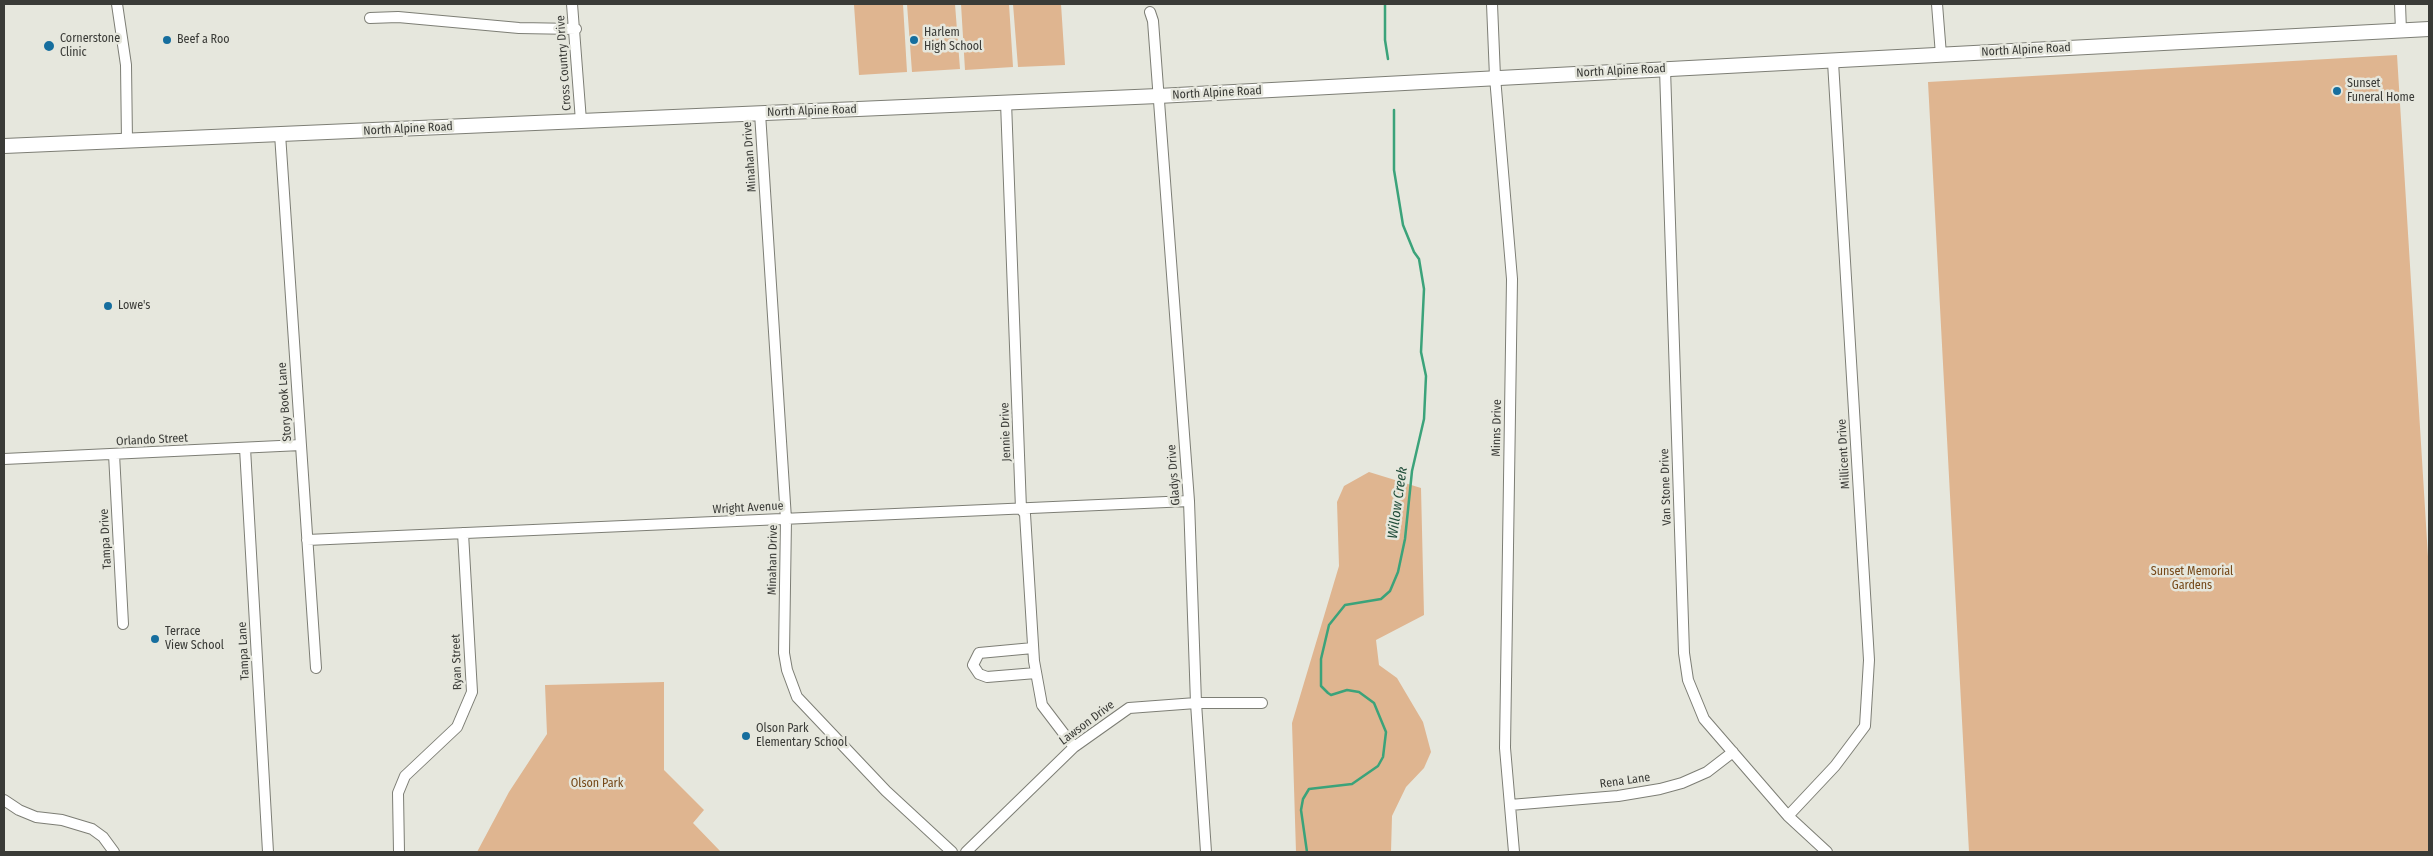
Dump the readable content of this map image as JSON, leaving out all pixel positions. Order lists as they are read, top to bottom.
{
  "streets": {
    "main road": ["North Alpine Road"],
    "street": [
      "Cross Country Drive",
      "Minahan Drive",
      "Story Book Lane",
      "Minns Drive",
      "Jennie Drive",
      "Orlando Street",
      "Millicent Drive",
      "Gladys Drive",
      "Van Stone Drive",
      "Wright Avenue",
      "Tampa Drive",
      "Tampa Lane",
      "Ryan Street",
      "Lawson Drive",
      "Rena Lane"
    ]
  },
  "crossings": [
    ["North Alpine Road", "Cross Country Drive"],
    ["North Alpine Road", "Minahan Drive"],
    ["North Alpine Road", "Story Book Lane"],
    ["North Alpine Road", "Minns Drive"],
    ["North Alpine Road", "Jennie Drive"],
    ["North Alpine Road", "Millicent Drive"],
    ["North Alpine Road", "Gladys Drive"],
    ["North Alpine Road", "Van Stone Drive"],
    ["Minahan Drive", "Wright Avenue"],
    ["Story Book Lane", "Orlando Street"],
    ["Story Book Lane", "Wright Avenue"],
    ["Minns Drive", "Rena Lane"],
    ["Jennie Drive", "Wright Avenue"],
    ["Jennie Drive", "Lawson Drive"],
    ["Orlando Street", "Tampa Drive"],
    ["Orlando Street", "Tampa Lane"],
    ["Millicent Drive", "Van Stone Drive"],
    ["Gladys Drive", "Wright Avenue"],
    ["Gladys Drive", "Lawson Drive"],
    ["Van Stone Drive", "Rena Lane"],
    ["Wright Avenue", "Ryan Street"]
  ],
  "water": ["Willow Creek"],
  "parks": ["Sunset Memorial Gardens", "Olson Park"],
  "places": [
    "Beef a Roo",
    "Harlem High School",
    "Cornerstone Clinic",
    "Sunset Funeral Home",
    "Lowe's",
    "Terrace View School",
    "Olson Park Elementary School"
  ]
}
